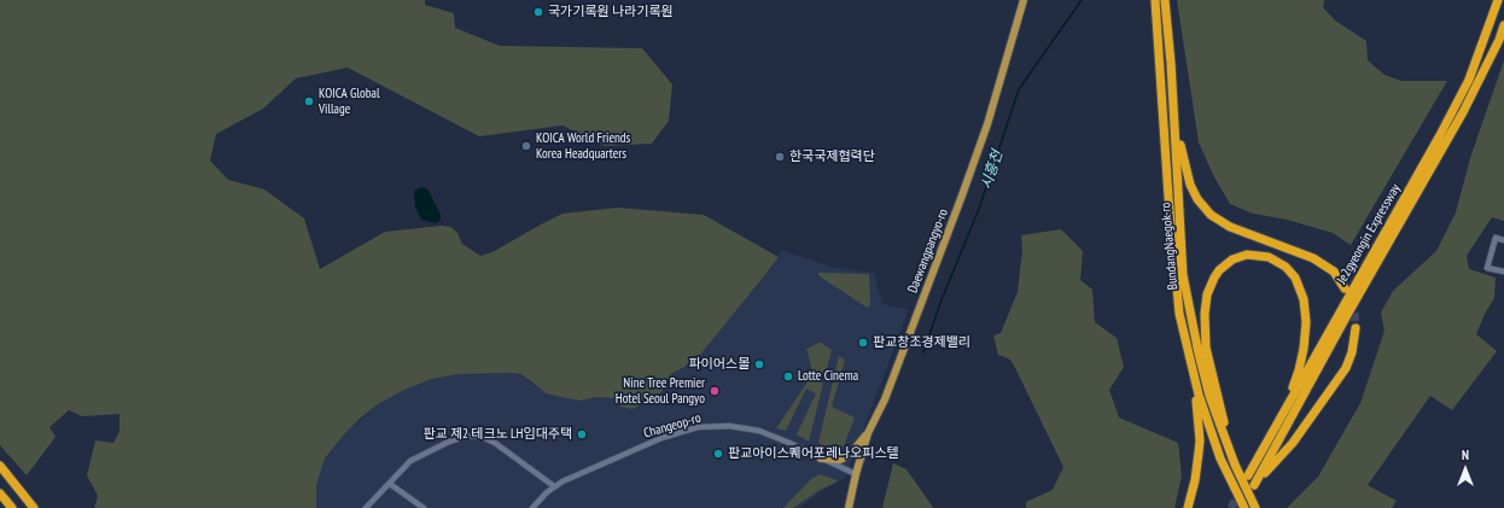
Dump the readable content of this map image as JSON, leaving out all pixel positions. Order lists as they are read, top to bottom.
{
  "streets": {
    "highway": ["Je2gyeongin Expressway", "BundangNaegok-ro"],
    "main road": ["Daewangpangyo-ro"],
    "street": ["Changeop-ro"]
  },
  "crossings": [
    ["Daewangpangyo-ro", "Changeop-ro"]
  ],
  "water": ["시흥천"],
  "places": [
    "국가기록원 나라기록원",
    "KOICA Global Village",
    "KOICA World Friends Korea Headquarters",
    "한국국제협력단",
    "판교창조경제밸리",
    "파이어스몰",
    "Lotte Cinema",
    "Nine Tree Premier Hotel Seoul Pangyo",
    "판교 제2 테크노 LH임대주택",
    "판교아이스퀘어포레나오피스텔"
  ],
  "north": "top"
}
